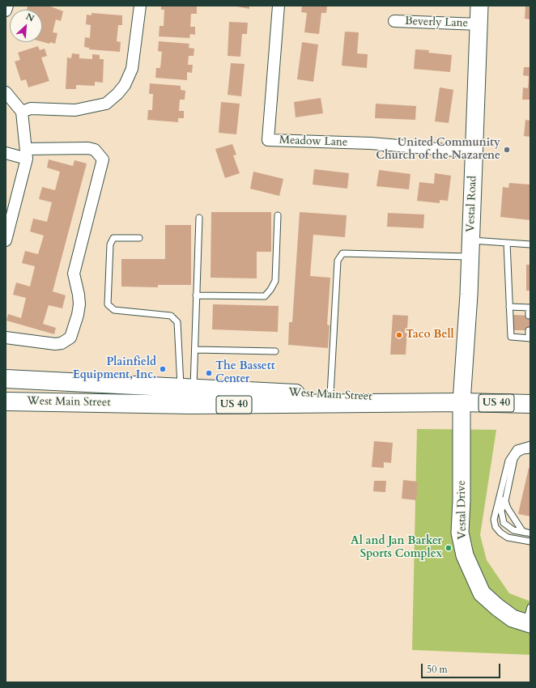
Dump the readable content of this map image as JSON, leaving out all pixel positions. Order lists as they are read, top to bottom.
{
  "streets": {
    "main road": ["West Main Street", "US 40"],
    "street": [
      "Beverly Lane",
      "Meadow Lane",
      "Vestal Road",
      "Vestal Drive"
    ]
  },
  "crossings": [
    ["Beverly Lane", "Vestal Road"],
    ["Meadow Lane", "Vestal Road"],
    ["Vestal Road", "West Main Street"],
    ["Vestal Road", "Vestal Drive"],
    ["West Main Street", "Vestal Drive"]
  ],
  "places": [
    "United Community Church of the Nazarene",
    "Taco Bell",
    "Plainfield Equipment, Inc.",
    "The Bassett Center",
    "Al and Jan Barker Sports Complex"
  ],
  "scale_bar": "50 m",
  "north": "top right"
}
